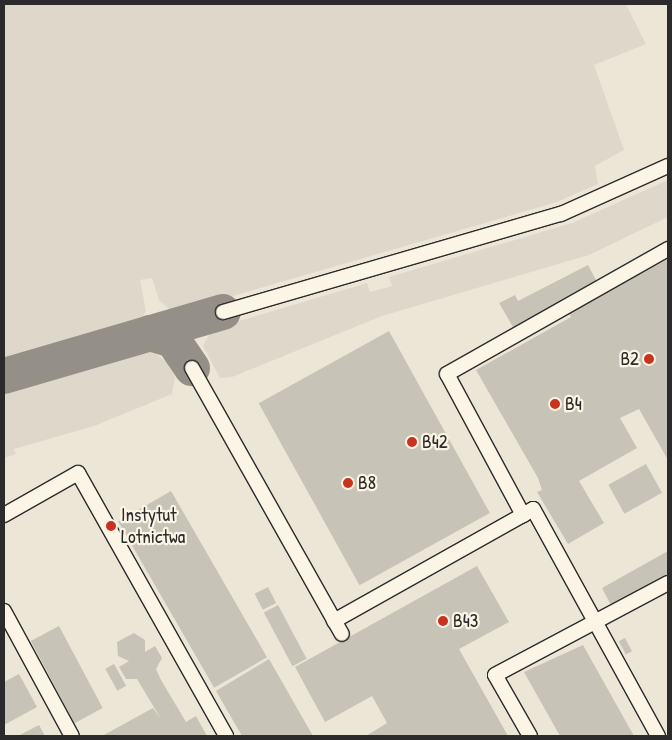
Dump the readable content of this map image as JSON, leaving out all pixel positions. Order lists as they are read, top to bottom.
{
  "places": [
    "B2",
    "B4",
    "B42",
    "B8",
    "Instytut Lotnictwa",
    "B43"
  ]
}
